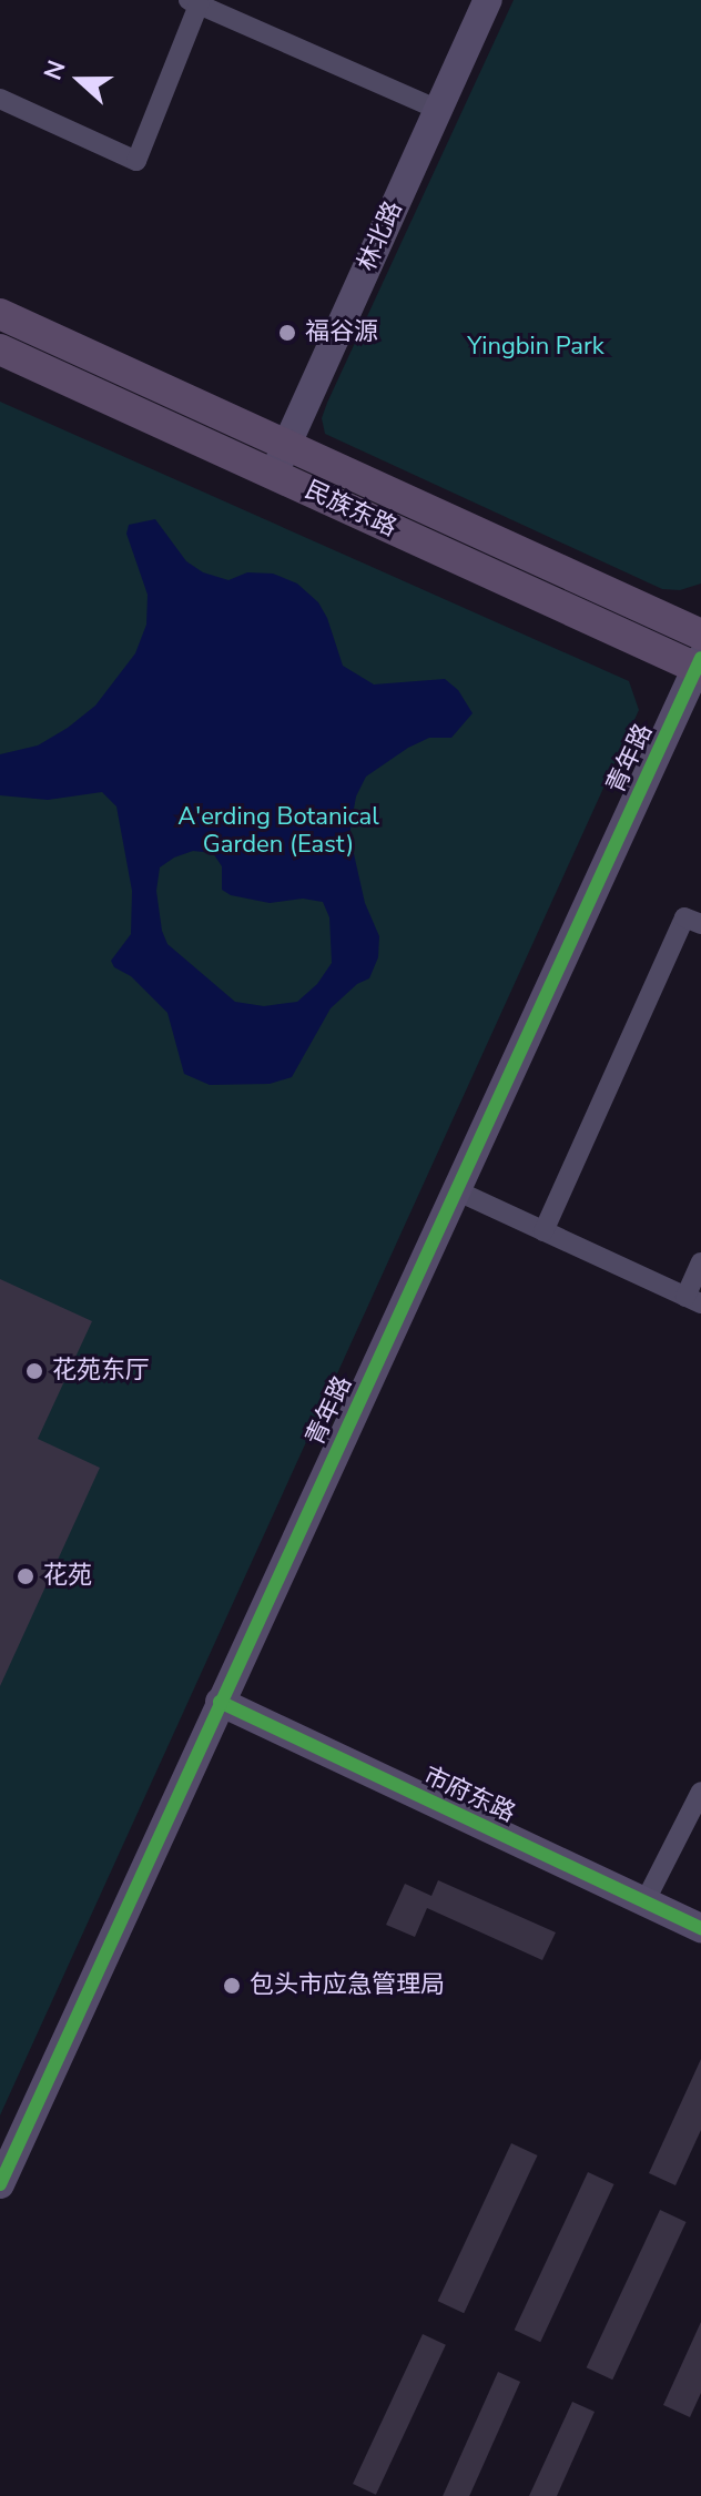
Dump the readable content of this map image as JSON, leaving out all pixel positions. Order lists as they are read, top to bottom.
{
  "streets": {
    "main road": [
      "林北路",
      "民族东路",
      "青年路",
      "市府东路"
    ]
  },
  "crossings": [
    ["林北路", "民族东路"],
    ["民族东路", "青年路"],
    ["青年路", "市府东路"]
  ],
  "parks": ["Yingbin Park", "A'erding Botanical Garden (East)"],
  "places": [
    "福谷源",
    "花苑东厅",
    "花苑",
    "包头市应急管理局"
  ],
  "north": "left"
}
